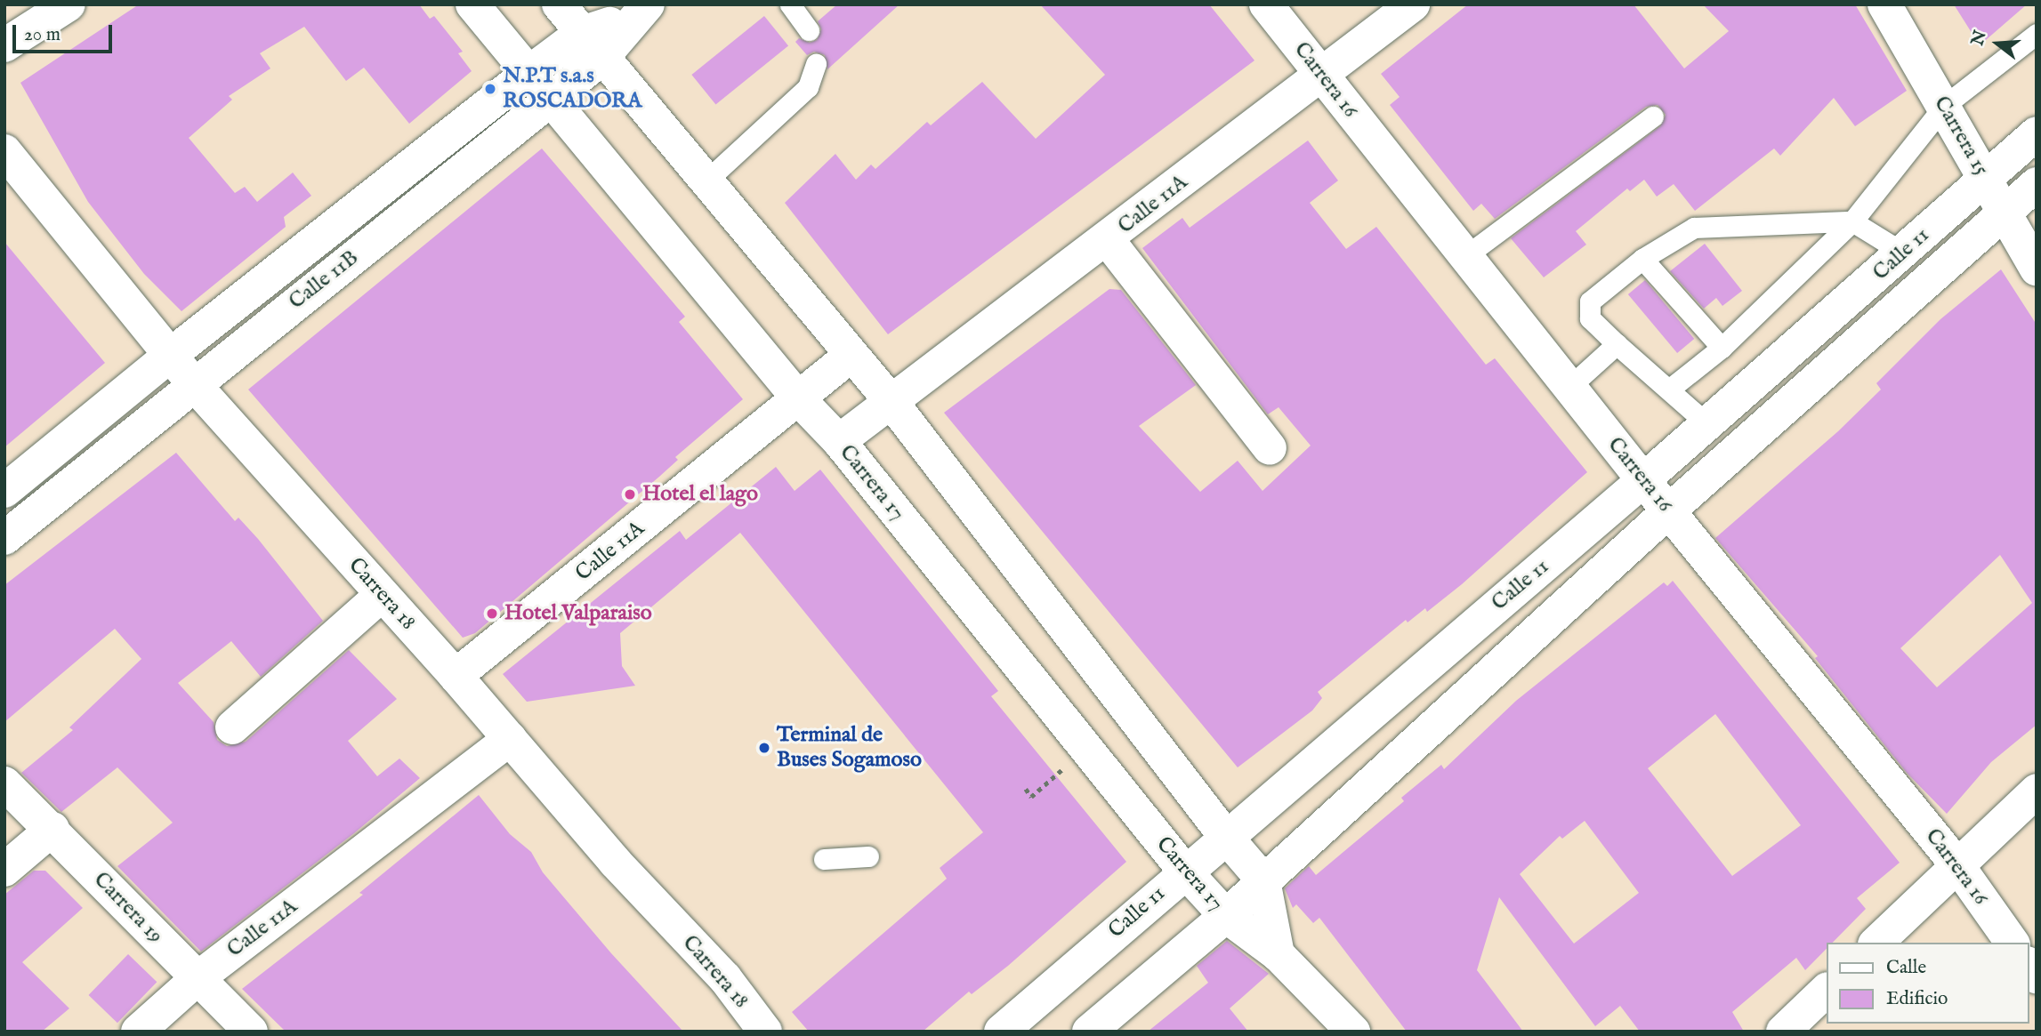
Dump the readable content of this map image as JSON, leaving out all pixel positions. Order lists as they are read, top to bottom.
{
  "streets": {
    "street": [
      "Carrera 16",
      "Carrera 15",
      "Calle 11A",
      "Calle 11",
      "Calle 11B",
      "Carrera 17",
      "Carrera 18",
      "Carrera 19"
    ]
  },
  "crossings": [
    ["Carrera 16", "Calle 11A"],
    ["Carrera 16", "Calle 11"],
    ["Carrera 15", "Calle 11"],
    ["Calle 11A", "Carrera 17"],
    ["Calle 11A", "Carrera 18"],
    ["Calle 11A", "Carrera 19"],
    ["Calle 11", "Carrera 17"],
    ["Calle 11B", "Carrera 17"],
    ["Calle 11B", "Carrera 18"]
  ],
  "places": [
    "N.P.T s.a.s ROSCADORA",
    "Hotel el lago",
    "Hotel Valparaiso",
    "Terminal de Buses Sogamoso"
  ],
  "legend": ["Calle", "Edificio"],
  "scale_bar": "20 m",
  "north": "left"
}
